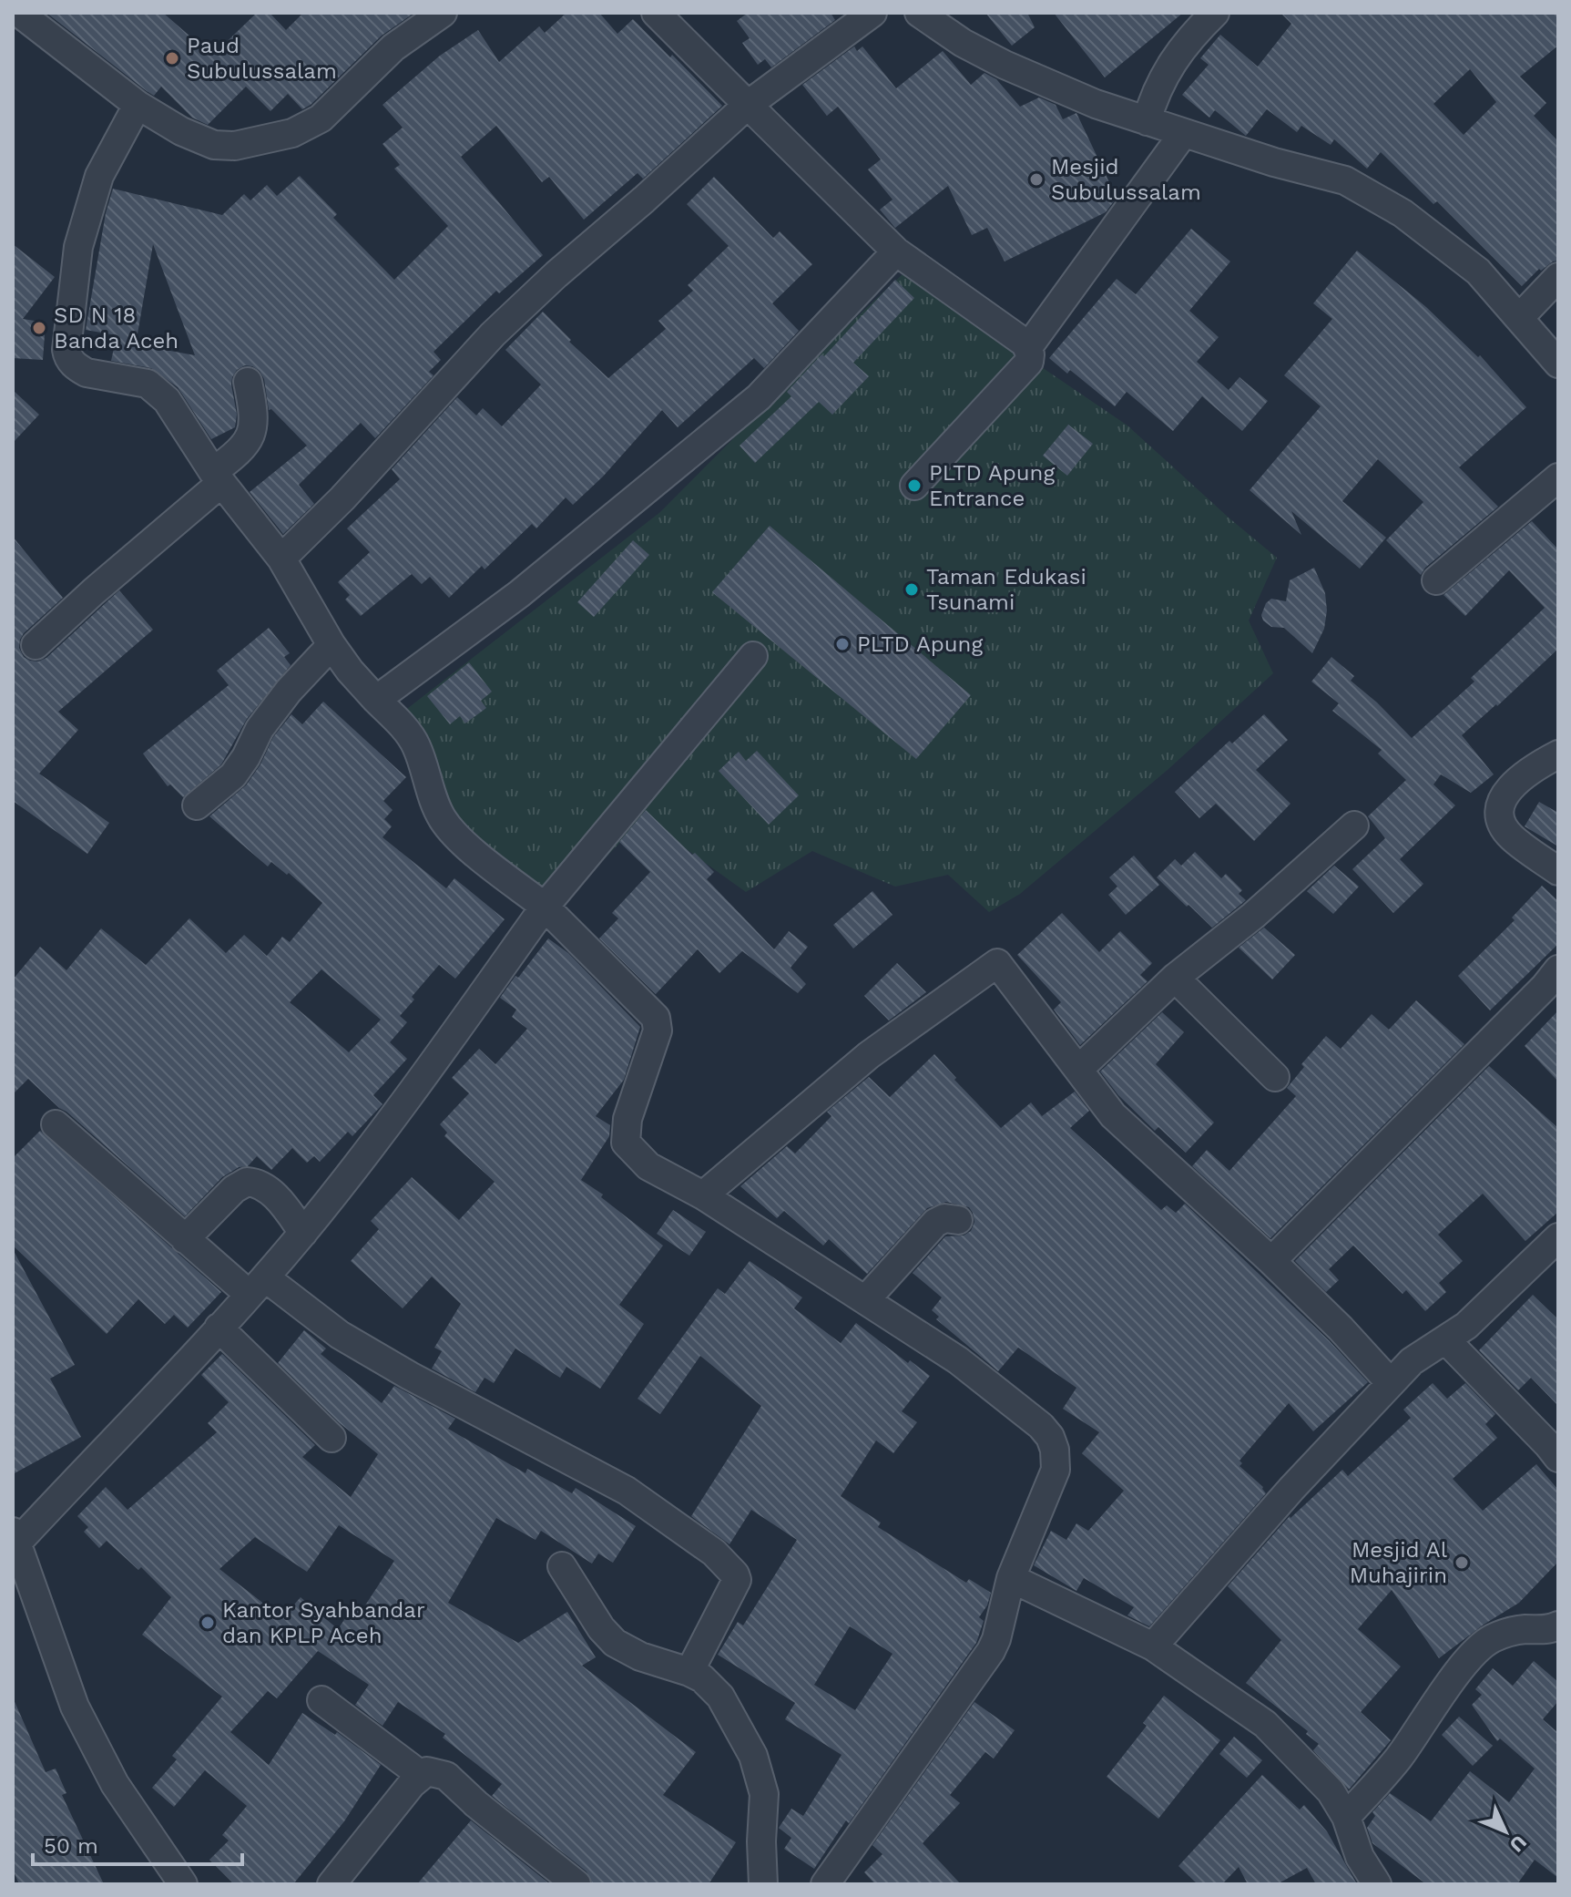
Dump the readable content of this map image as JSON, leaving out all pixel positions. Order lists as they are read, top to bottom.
{
  "places": [
    "Paud Subulussalam",
    "Mesjid Subulussalam",
    "SD N 18 Banda Aceh",
    "PLTD Apung Entrance",
    "Taman Edukasi Tsunami",
    "PLTD Apung",
    "Mesjid Al Muhajirin",
    "Kantor Syahbandar dan KPLP Aceh"
  ],
  "scale_bar": "50 m",
  "north": "bottom right"
}
